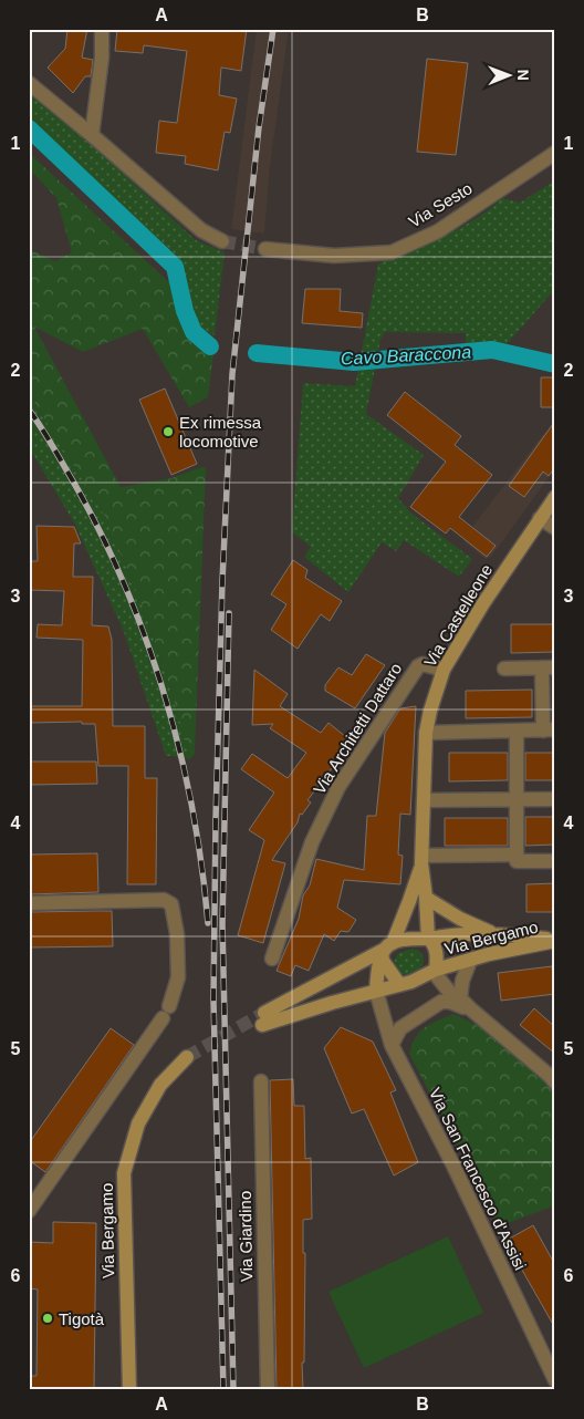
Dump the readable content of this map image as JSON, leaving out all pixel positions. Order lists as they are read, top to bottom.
{
  "streets": {
    "main road": ["Via Castelleone", "Via Bergamo"],
    "street": [
      "Via Sesto",
      "Via Architetti Dattaro",
      "Via San Francesco d'Assisi",
      "Via Giardino"
    ]
  },
  "crossings": [
    ["Via Castelleone", "Via Architetti Dattaro"],
    ["Via Castelleone", "Via Bergamo"],
    ["Via Castelleone", "Via San Francesco d'Assisi"]
  ],
  "water": ["Cavo Baraccona"],
  "places": ["Ex rimessa locomotive", "Tigotà"],
  "north": "right",
  "grid": {
    "columns": ["A", "B"],
    "rows": [
      "1",
      "2",
      "3",
      "4",
      "5",
      "6"
    ]
  }
}
